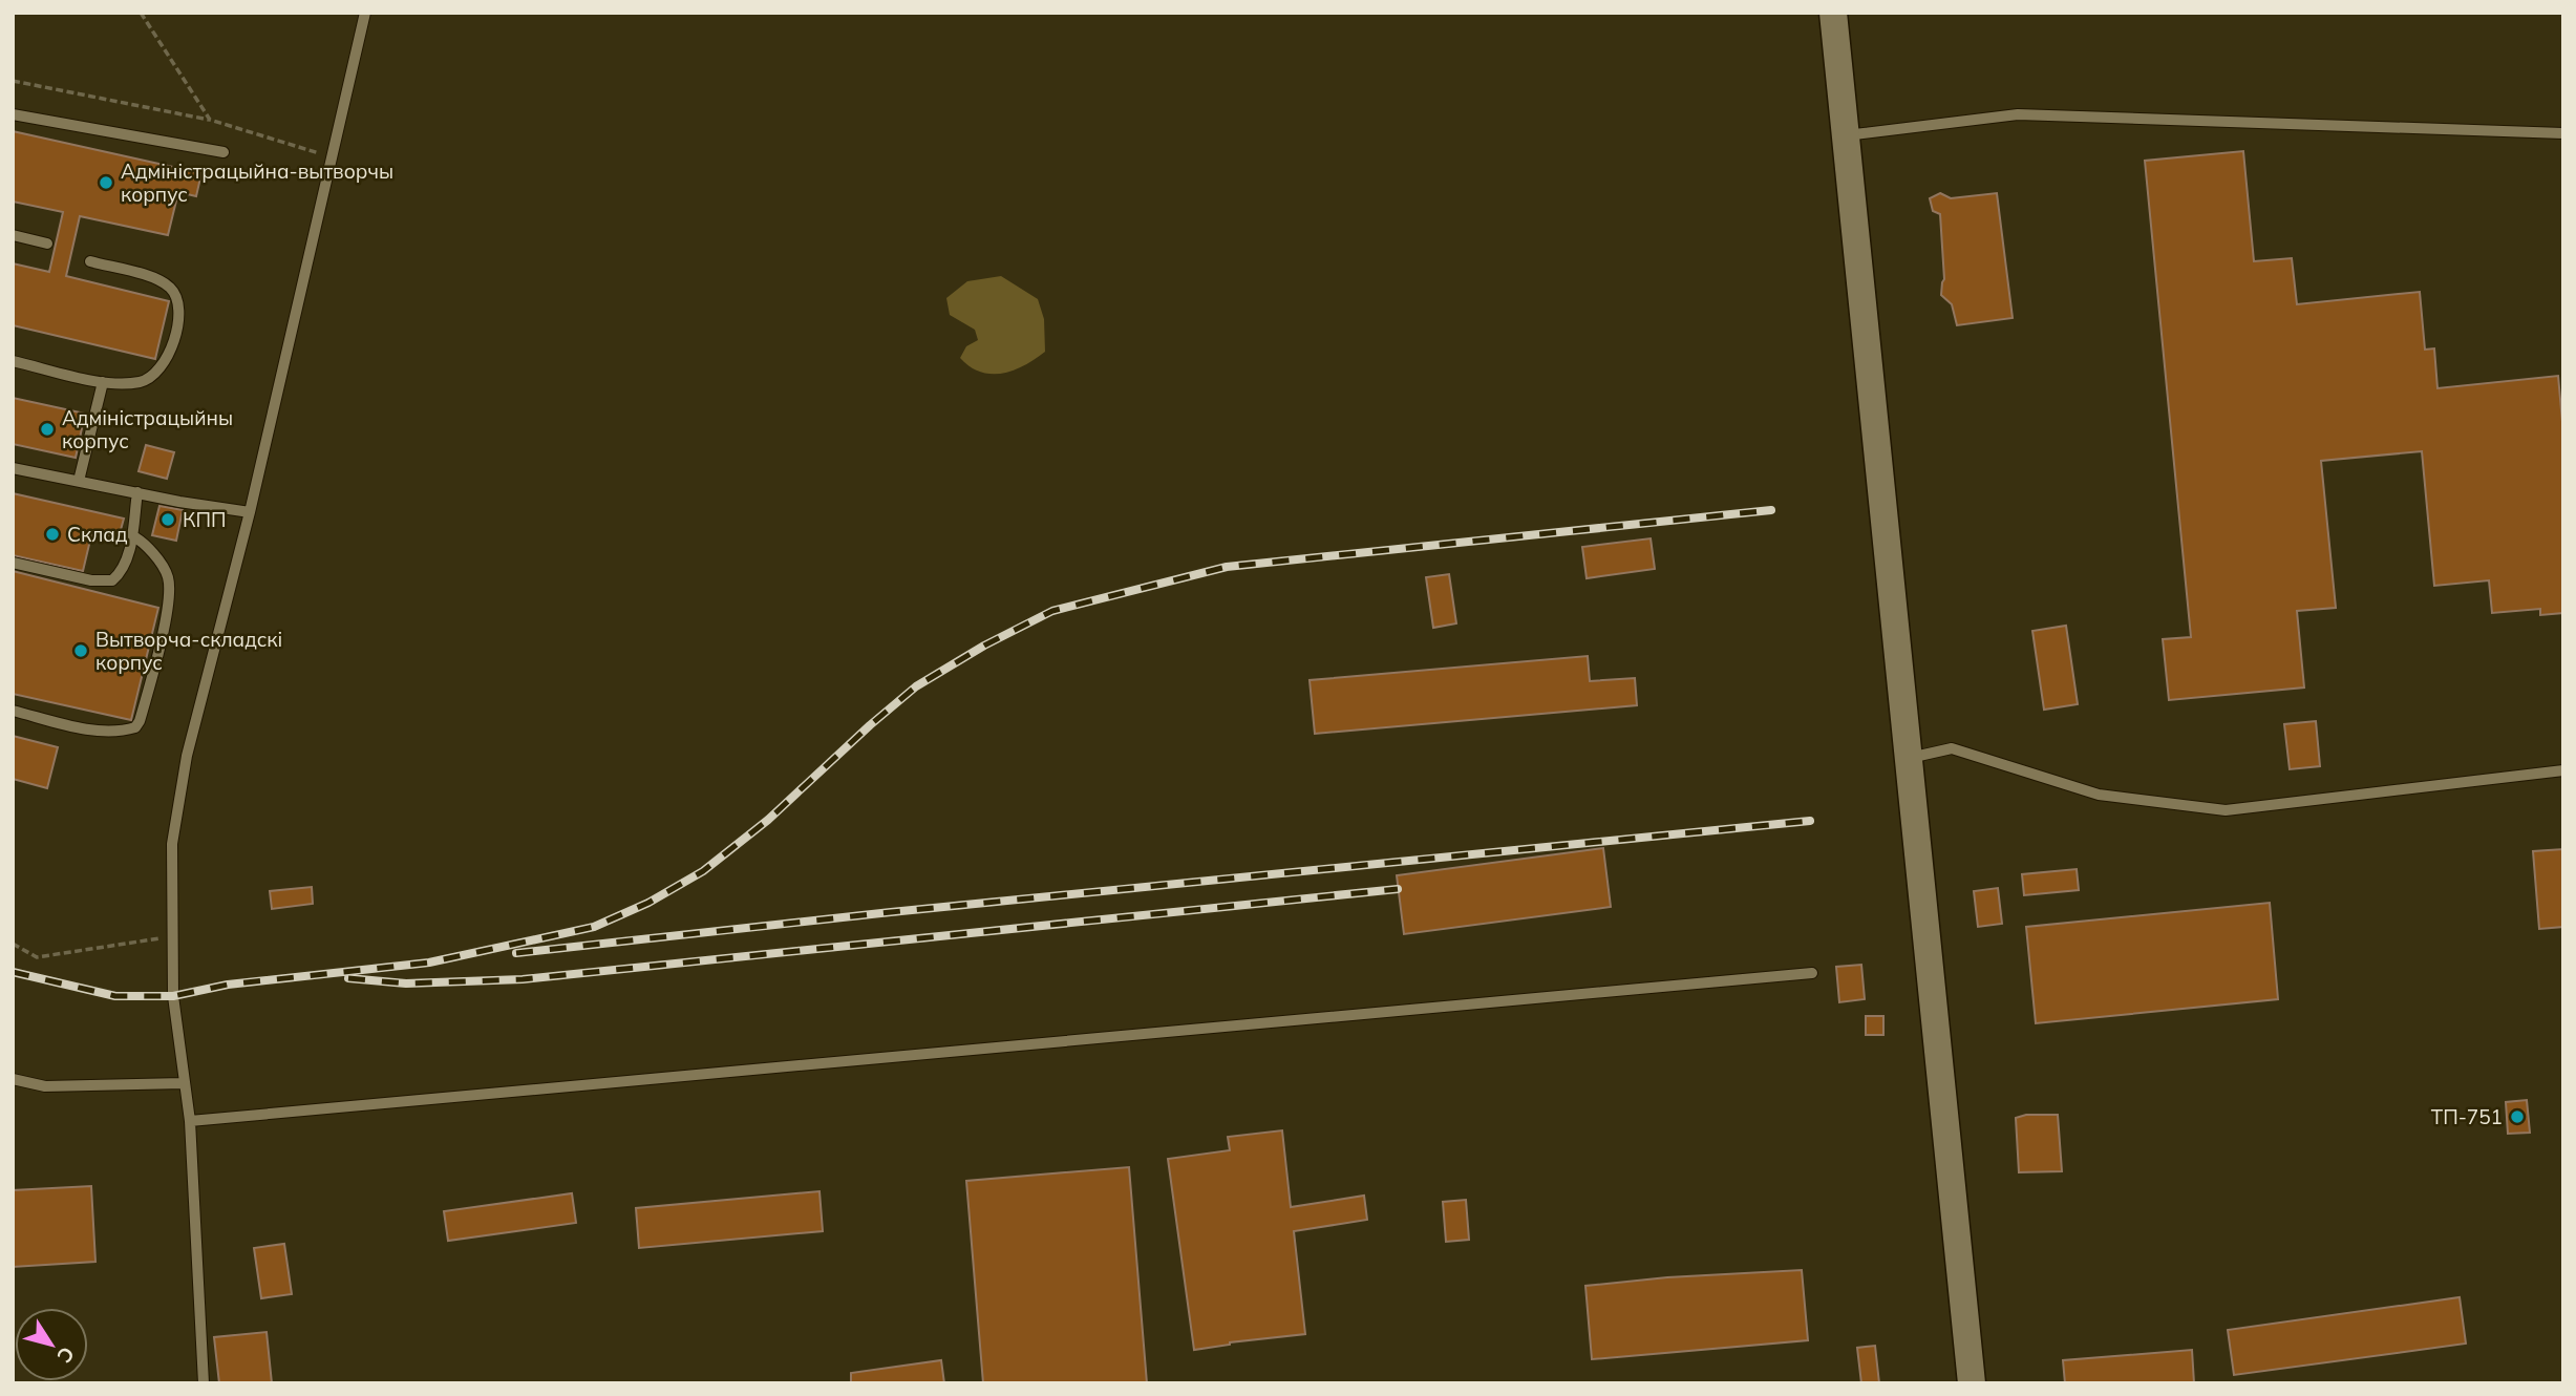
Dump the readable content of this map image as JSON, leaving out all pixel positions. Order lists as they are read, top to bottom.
{
  "places": [
    "Адміністрацыйна-вытворчы корпус",
    "Адміністрацыйны корпус",
    "КПП",
    "Склад",
    "Вытворча-складскі корпус",
    "ТП-751"
  ],
  "north": "bottom right"
}
